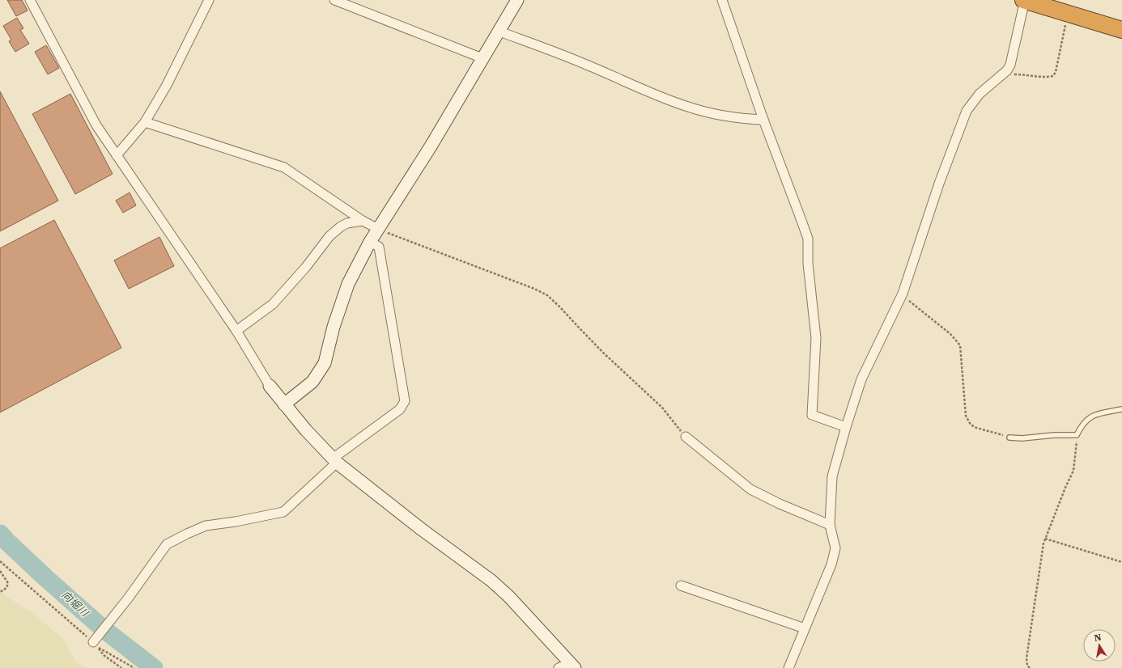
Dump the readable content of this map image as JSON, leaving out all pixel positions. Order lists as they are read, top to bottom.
{
  "water": ["向堀川"],
  "north": "top"
}
